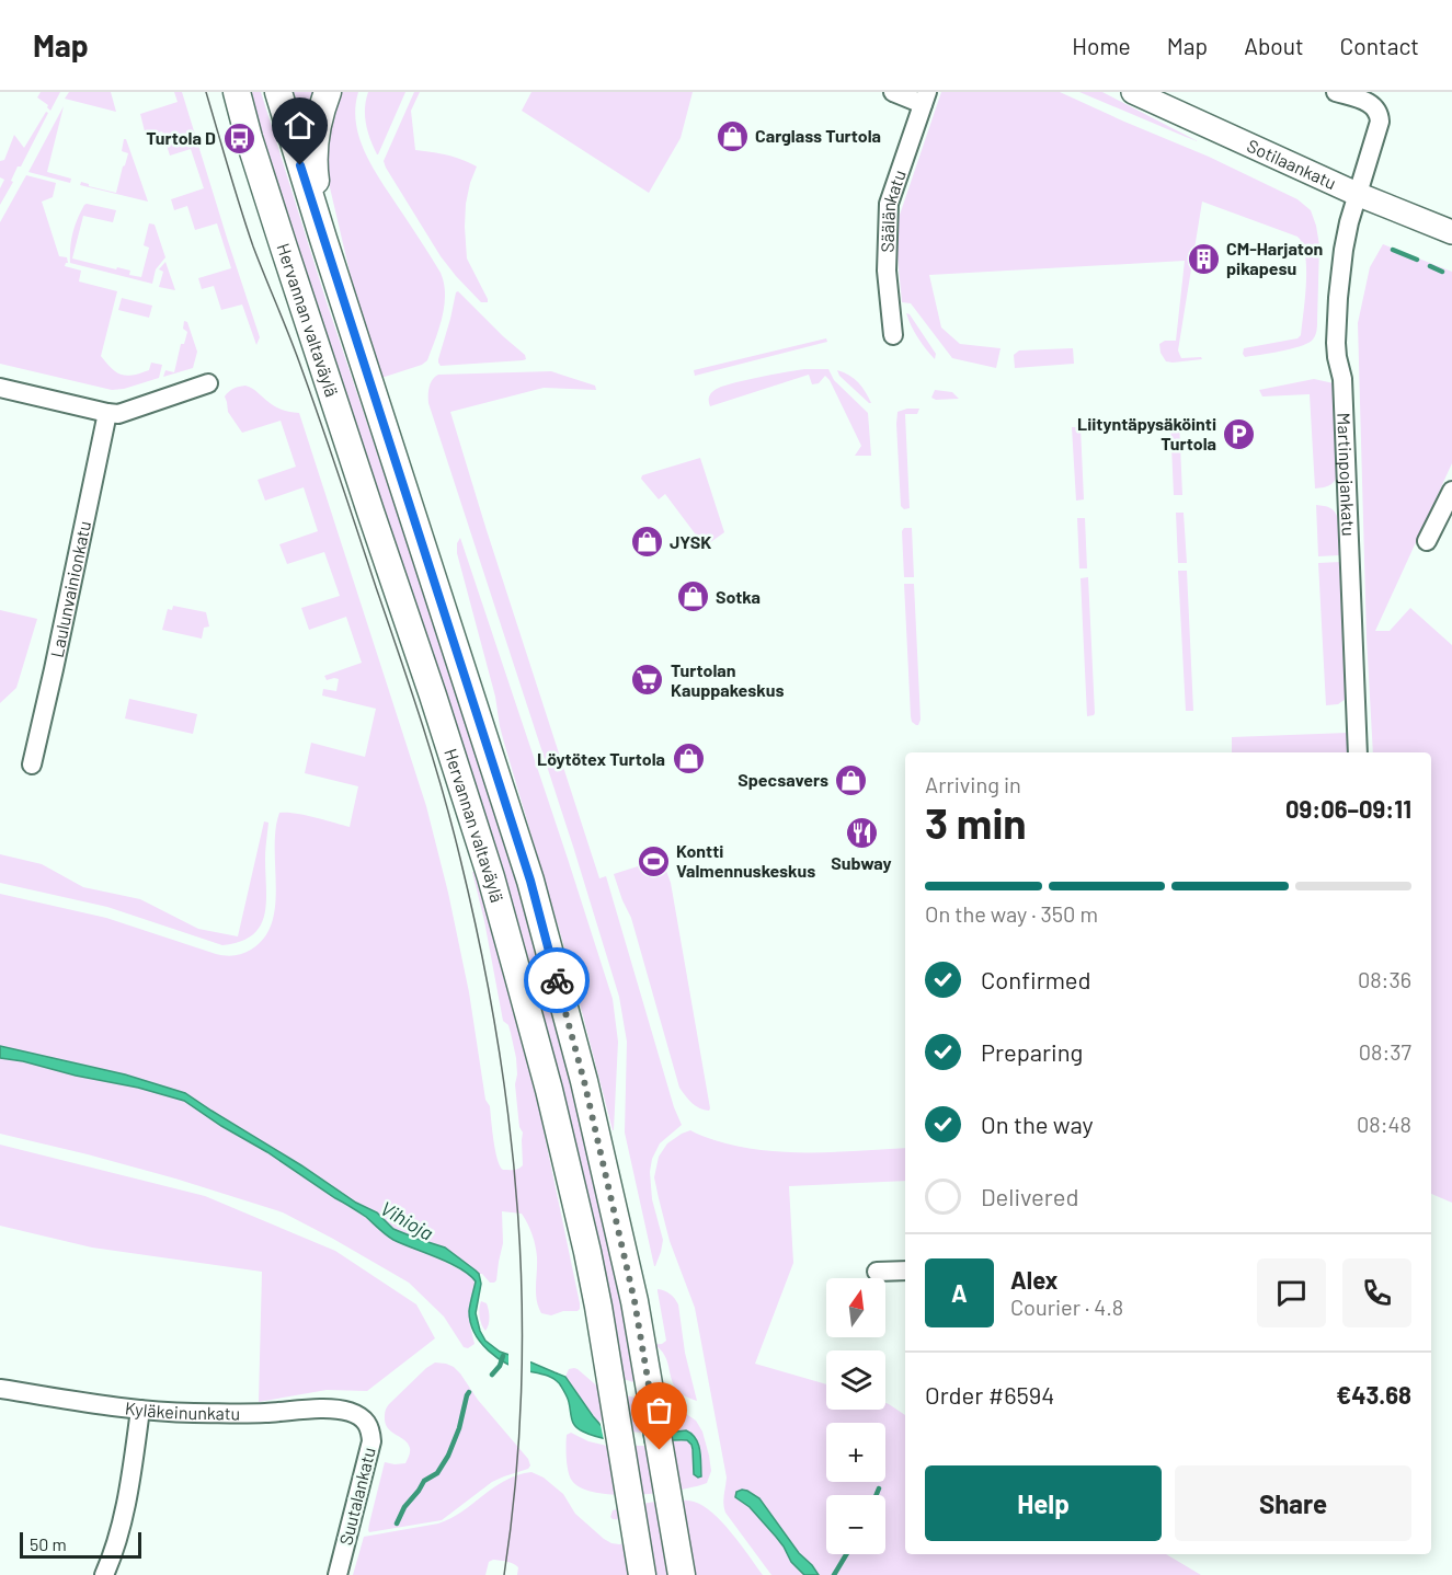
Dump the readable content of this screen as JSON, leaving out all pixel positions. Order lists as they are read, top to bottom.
{
  "streets": {
    "highway": ["Hervannan valtaväylä"],
    "main road": ["Sotilaankatu"],
    "street": [
      "Säälänkatu",
      "Martinpojankatu",
      "Laulunvainionkatu",
      "Kyläkeinunkatu",
      "Suutalankatu"
    ]
  },
  "crossings": [
    ["Sotilaankatu", "Martinpojankatu"],
    ["Kyläkeinunkatu", "Suutalankatu"]
  ],
  "water": ["Vihioja"],
  "places": {
    "shop": [
      "Carglass Turtola",
      "JYSK",
      "Sotka",
      "Löytötex Turtola",
      "Specsavers"
    ],
    "bus stop": ["Turtola D"],
    "building": ["CM-Harjaton pikapesu"],
    "parking": ["Liityntäpysäköinti Turtola"],
    "supermarket": ["Turtolan Kauppakeskus"],
    "restaurant": ["Subway"],
    "sports": ["Kontti Valmennuskeskus"]
  },
  "scale_bar": "50 m",
  "north": "top",
  "page": {
    "header": "Map",
    "nav": [
      "Home",
      "Map",
      "About",
      "Contact"
    ],
    "heading": ["3 min", "Arriving in", "09:06–09:11"],
    "panel": [
      "Alex",
      "Courier · 4.8",
      "Order #6594",
      "€43.68"
    ],
    "bar": "On the way · 350 m",
    "list": [
      ["Confirmed", "08:36"],
      ["Preparing", "08:37"],
      ["On the way", "08:48"],
      "Delivered"
    ],
    "round": "A",
    "map_buttons": ["+", "−"],
    "buttons": ["Help", "Share"],
    "scale": "50 m"
  }
}
